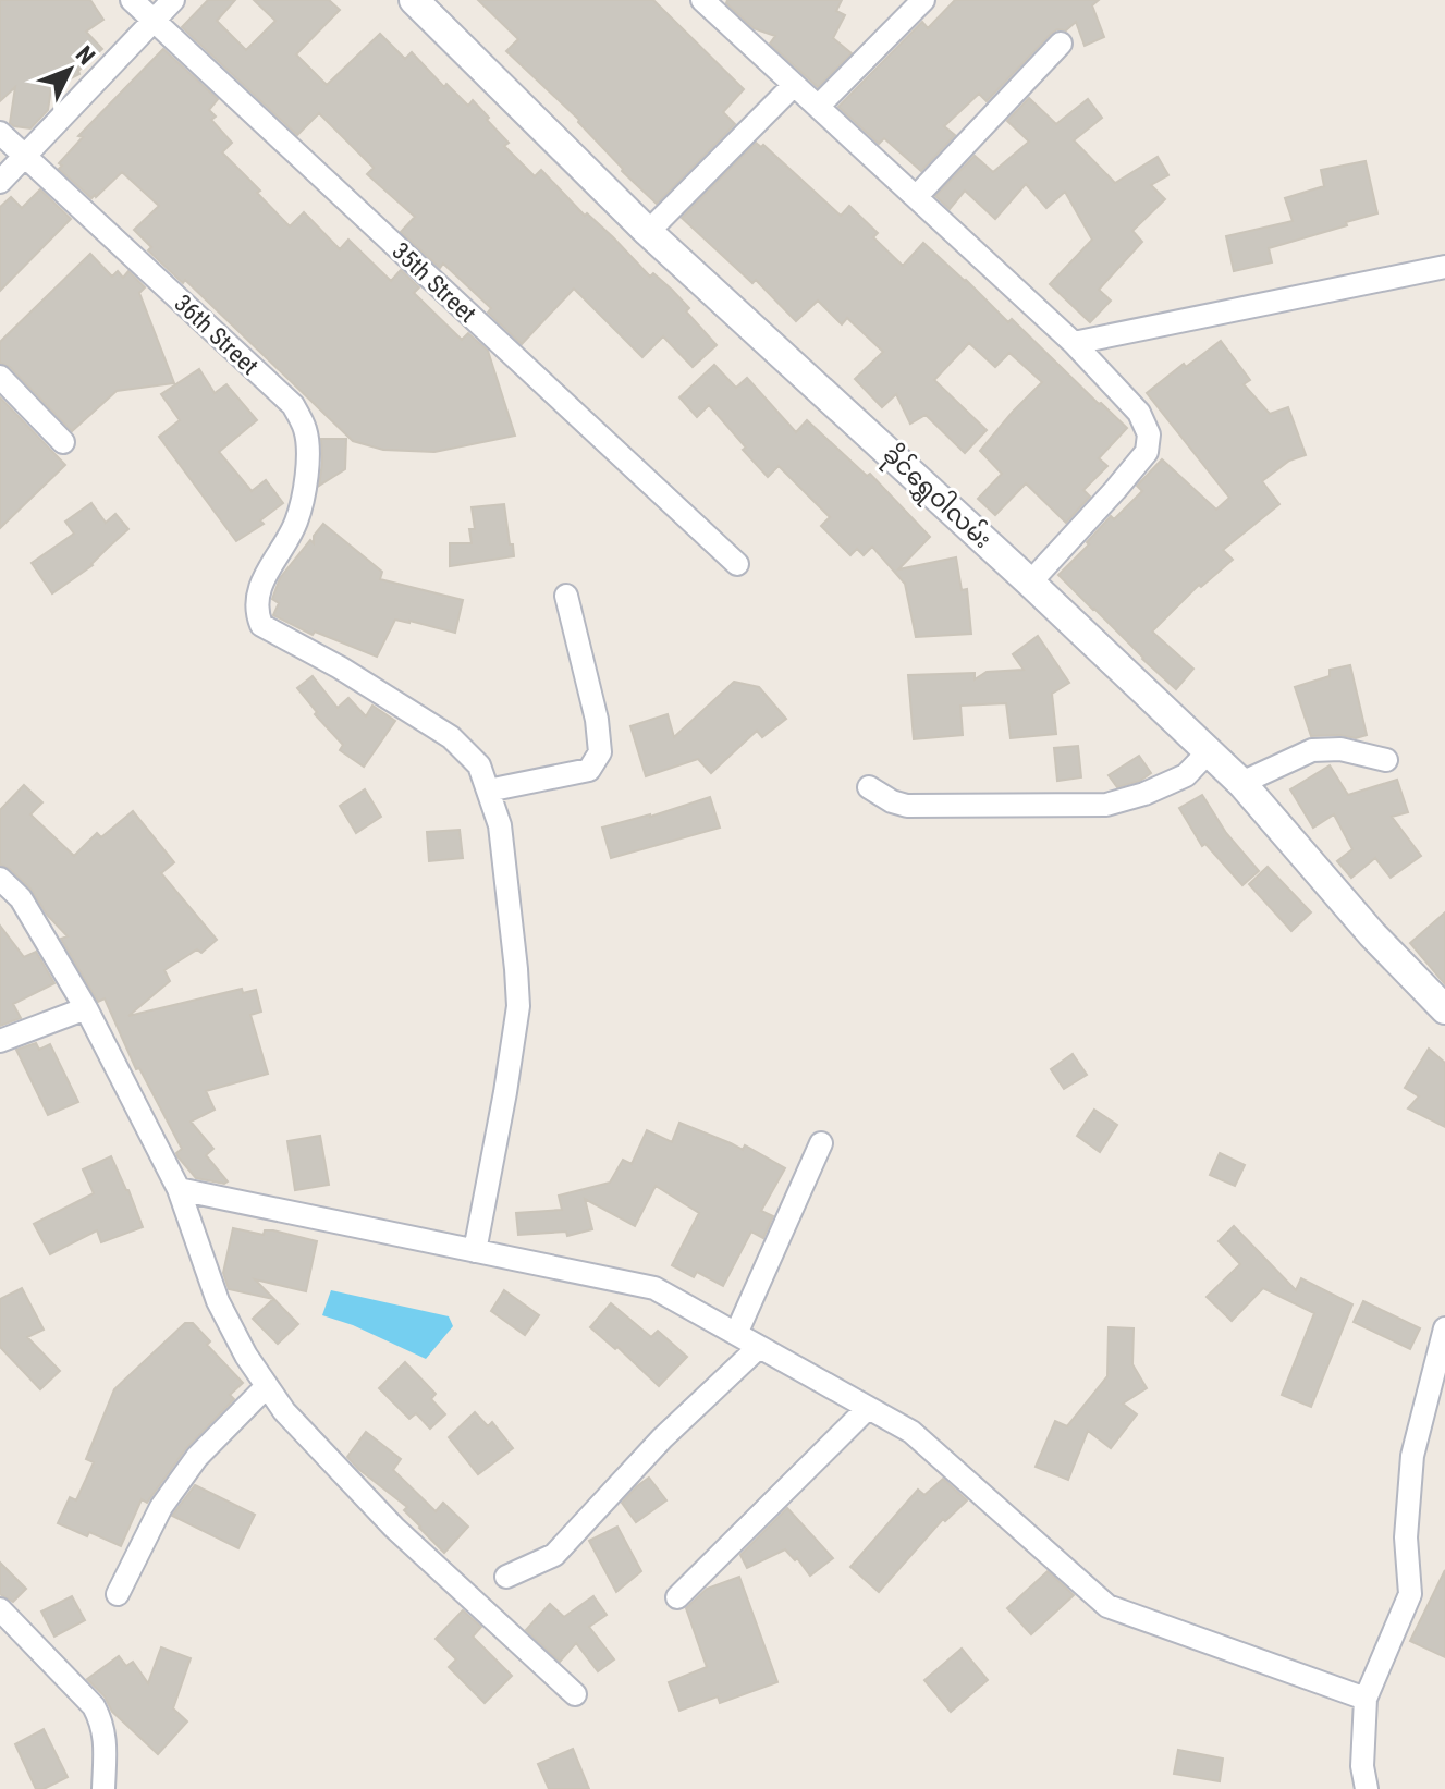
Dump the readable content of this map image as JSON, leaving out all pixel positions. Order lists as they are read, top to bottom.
{
  "streets": {
    "street": ["35th Street", "36th Street", "ခိုင်ရွှေဝါလမ်း"]
  },
  "north": "top right"
}
